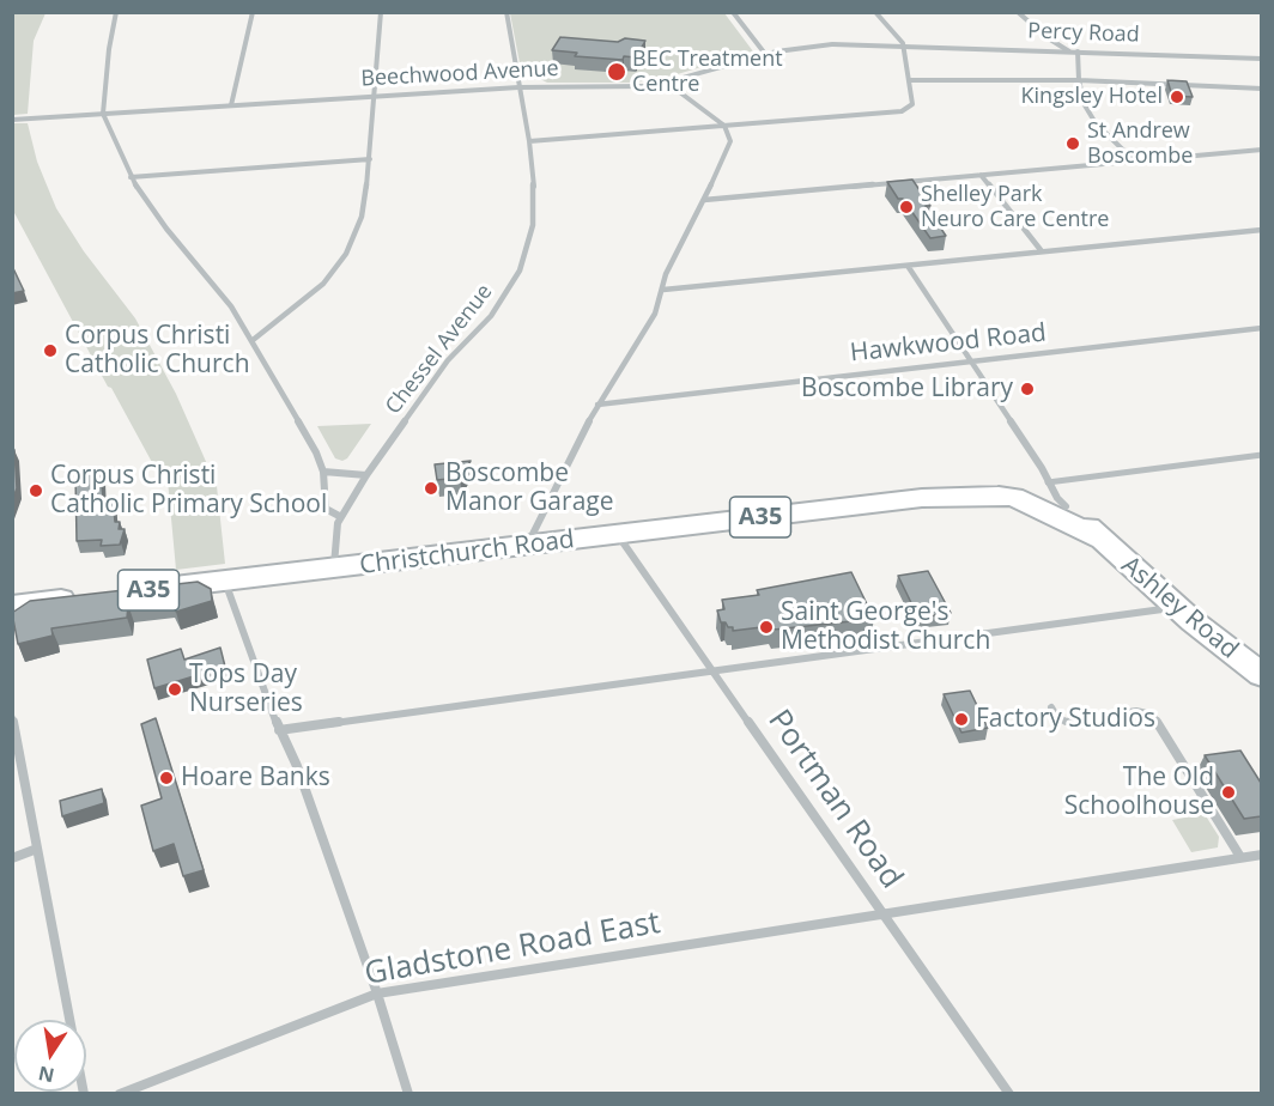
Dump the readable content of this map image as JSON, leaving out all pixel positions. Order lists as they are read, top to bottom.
{
  "streets": {
    "main road": ["A35", "Christchurch Road", "Ashley Road"],
    "street": [
      "Percy Road",
      "Beechwood Avenue",
      "Hawkwood Road",
      "Chessel Avenue",
      "Portman Road",
      "Gladstone Road East"
    ]
  },
  "crossings": [
    ["Percy Road", "Beechwood Avenue"],
    ["Beechwood Avenue", "Chessel Avenue"],
    ["Chessel Avenue", "Christchurch Road"],
    ["Christchurch Road", "Ashley Road"],
    ["Christchurch Road", "Portman Road"],
    ["Portman Road", "Gladstone Road East"]
  ],
  "places": [
    "BEC Treatment Centre",
    "Kingsley Hotel",
    "St Andrew Boscombe",
    "Shelley Park Neuro Care Centre",
    "Corpus Christi Catholic Church",
    "Boscombe Library",
    "Boscombe Manor Garage",
    "Corpus Christi Catholic Primary School",
    "Saint George's Methodist Church",
    "Tops Day Nurseries",
    "Factory Studios",
    "Hoare Banks",
    "The Old Schoolhouse"
  ],
  "north": "bottom"
}
